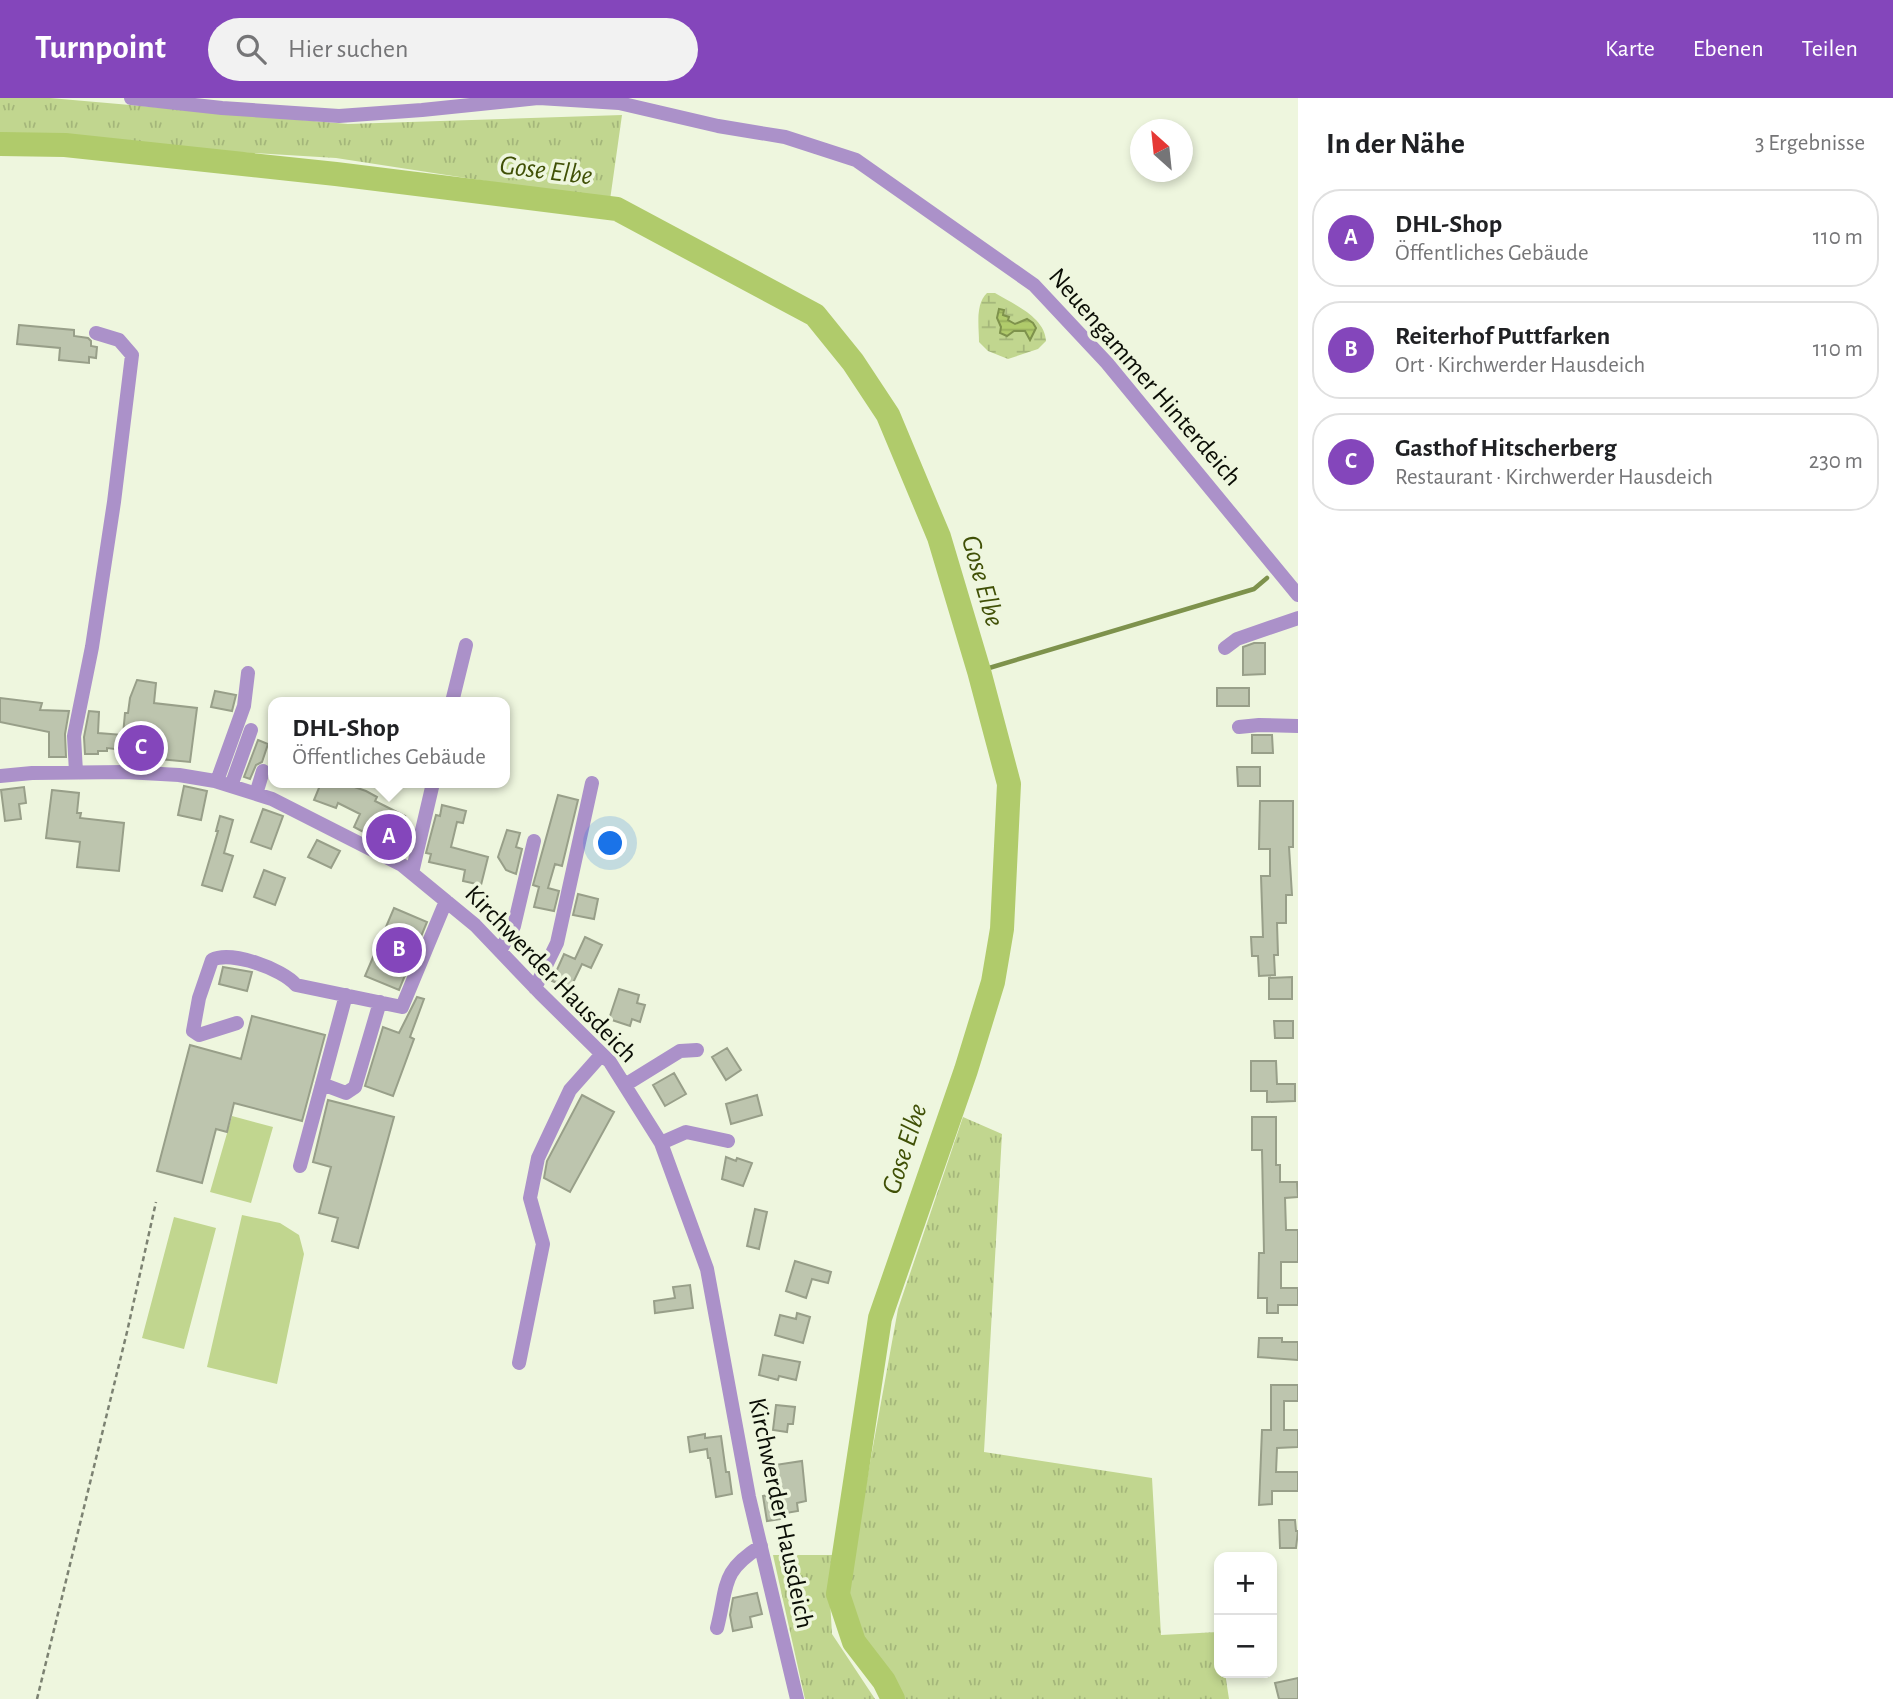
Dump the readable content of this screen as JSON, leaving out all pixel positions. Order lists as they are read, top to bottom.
{
  "streets": {
    "street": ["Neuengammer Hinterdeich", "Kirchwerder Hausdeich"]
  },
  "water": ["Gose Elbe"],
  "north": "top left",
  "page": {
    "header": "Turnpoint",
    "search": "Hier suchen",
    "nav": ["Karte", "Ebenen", "Teilen"],
    "heading": ["In der Nähe", "3 Ergebnisse"],
    "list": [
      {
        "mark": "A",
        "name": "DHL-Shop",
        "note": "Öffentliches Gebäude",
        "value": "110 m"
      },
      {
        "mark": "B",
        "name": "Reiterhof Puttfarken",
        "note": "Ort · Kirchwerder Hausdeich",
        "value": "110 m"
      },
      {
        "mark": "C",
        "name": "Gasthof Hitscherberg",
        "note": "Restaurant · Kirchwerder Hausdeich",
        "value": "230 m"
      }
    ],
    "popup": ["DHL-Shop", "Öffentliches Gebäude"],
    "pins": ["C", "A", "B"],
    "map_buttons": ["+", "−"]
  }
}
